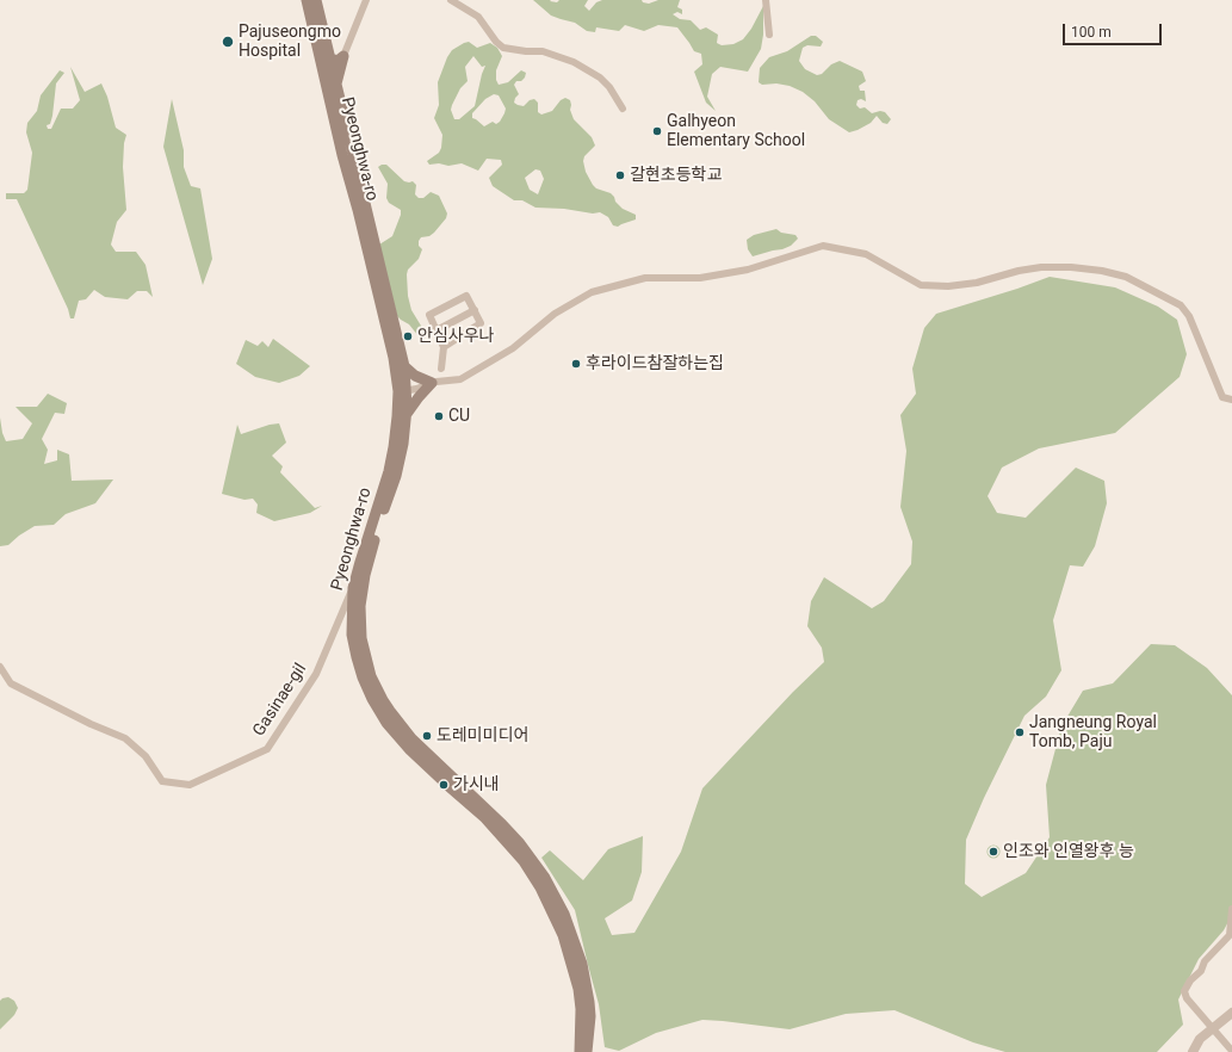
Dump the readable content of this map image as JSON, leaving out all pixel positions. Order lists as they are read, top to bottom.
{
  "streets": {
    "main road": ["Pyeonghwa-ro"],
    "street": ["Gasinae-gil"]
  },
  "crossings": [
    ["Pyeonghwa-ro", "Gasinae-gil"]
  ],
  "places": [
    "Pajuseongmo Hospital",
    "Galhyeon Elementary School",
    "갈현초등학교",
    "안심사우나",
    "후라이드참잘하는집",
    "CU",
    "Jangneung Royal Tomb, Paju",
    "도레미미디어",
    "가시내",
    "인조와 인열왕후 능"
  ],
  "scale_bar": "100 m"
}
